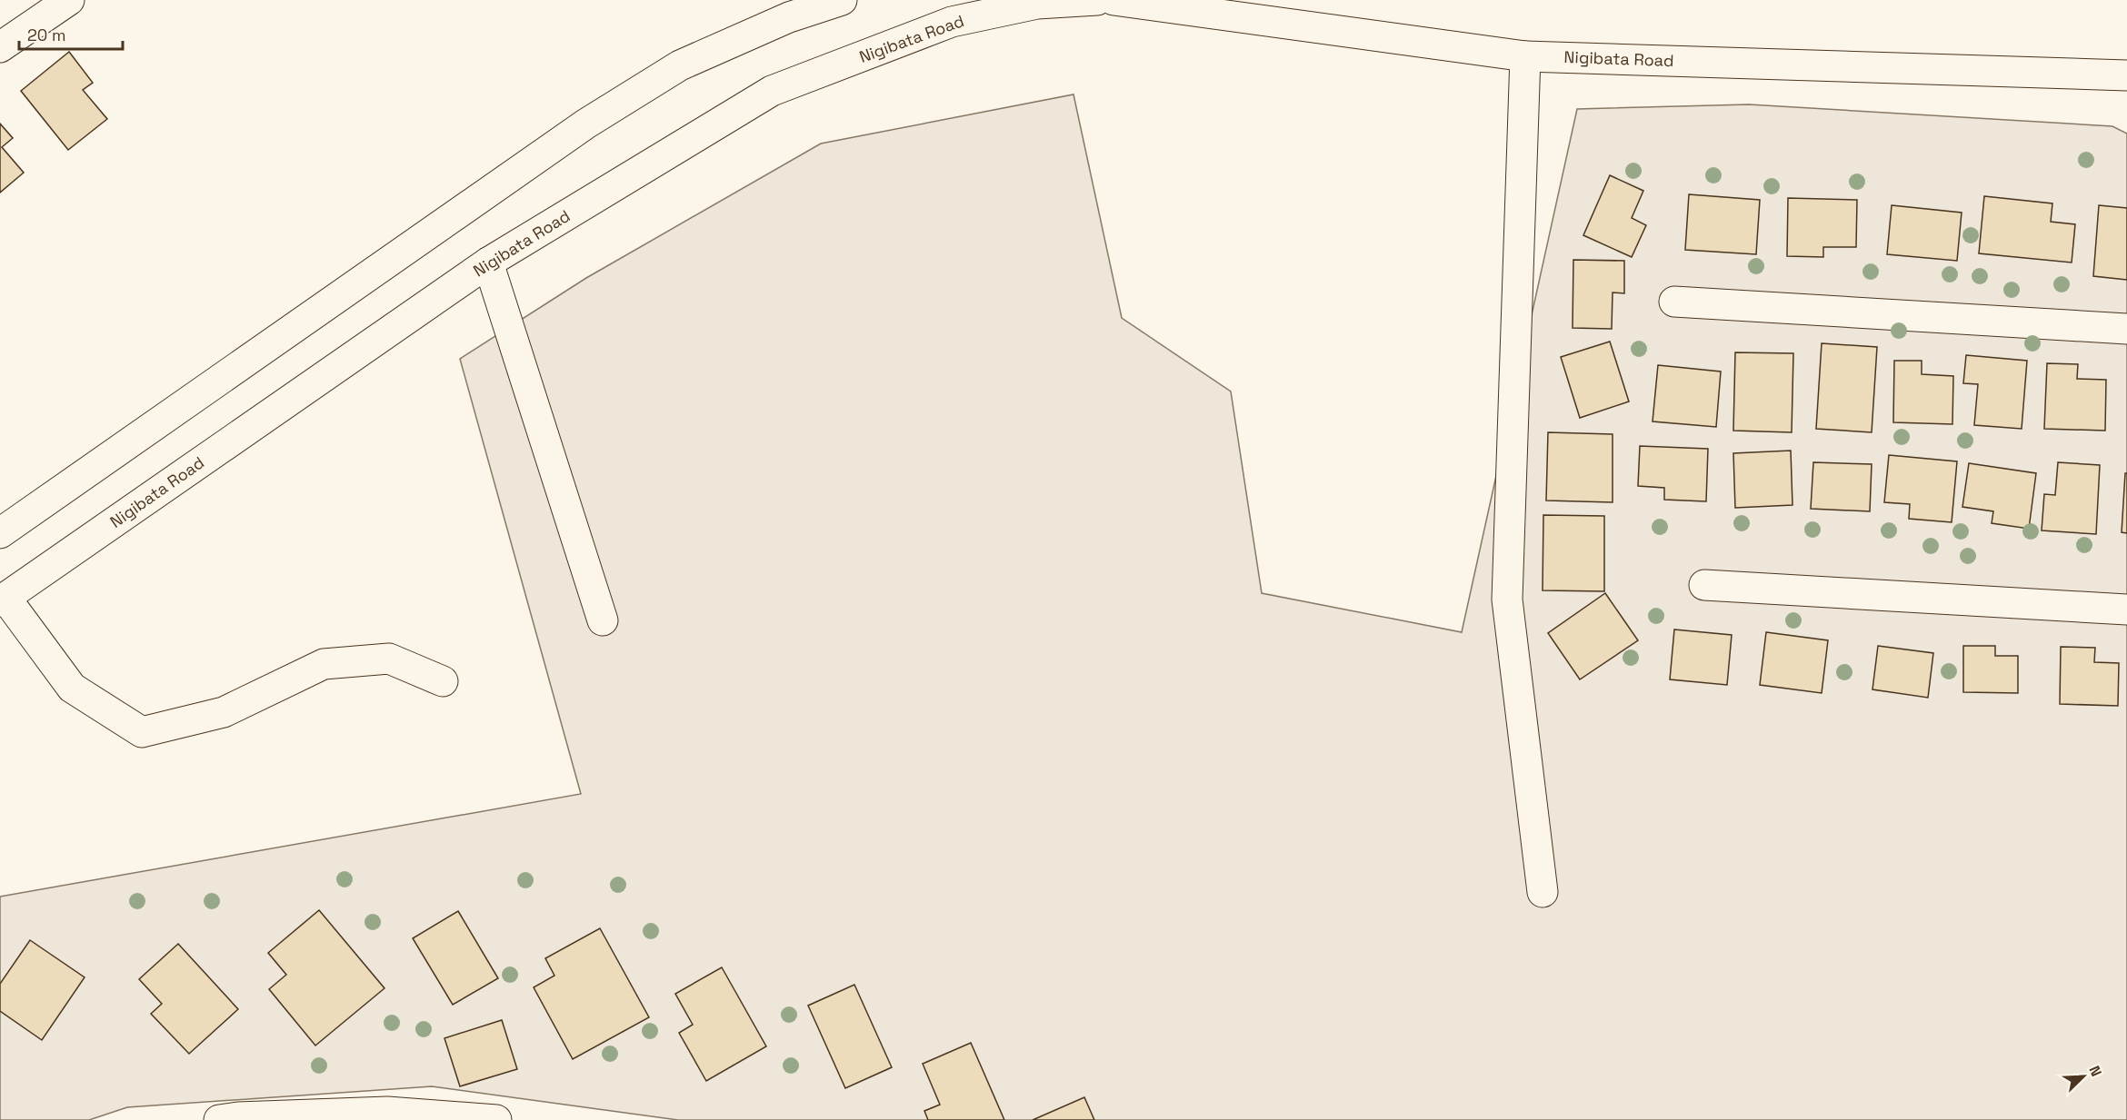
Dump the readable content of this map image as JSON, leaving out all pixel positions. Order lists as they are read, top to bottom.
{
  "streets": {
    "street": ["Nigibata Road"]
  },
  "scale_bar": "20 m",
  "north": "top right"
}
